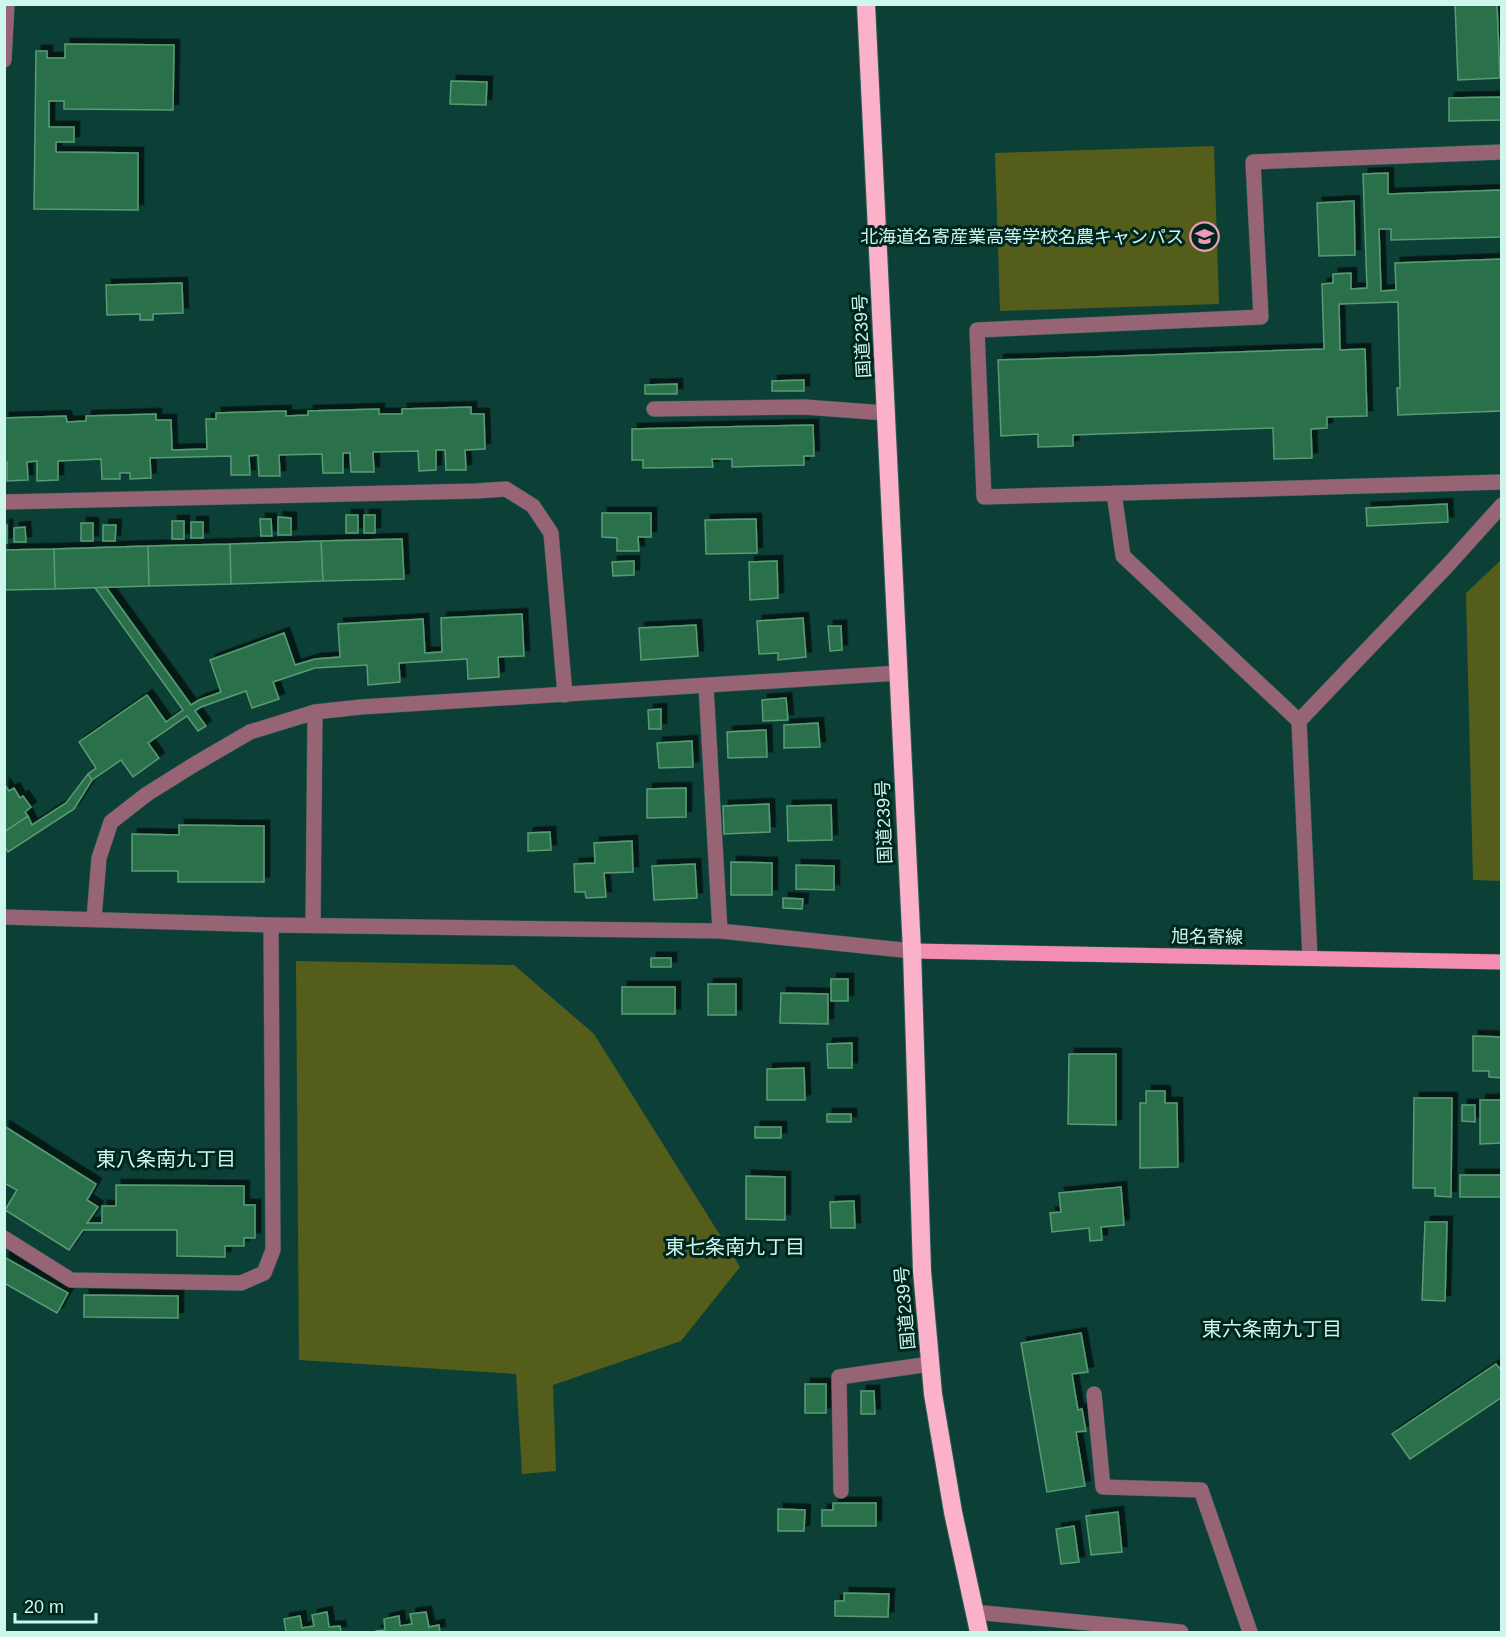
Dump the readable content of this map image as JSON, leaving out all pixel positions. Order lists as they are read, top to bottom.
{
  "streets": {
    "highway": ["国道239号"],
    "main road": ["旭名寄線"]
  },
  "crossings": [
    ["国道239号", "旭名寄線"]
  ],
  "districts": ["東八条南九丁目", "東七条南九丁目", "東六条南九丁目"],
  "places": {
    "school or university": ["北海道名寄産業高等学校名農キャンパス"]
  },
  "scale_bar": "20 m"
}
